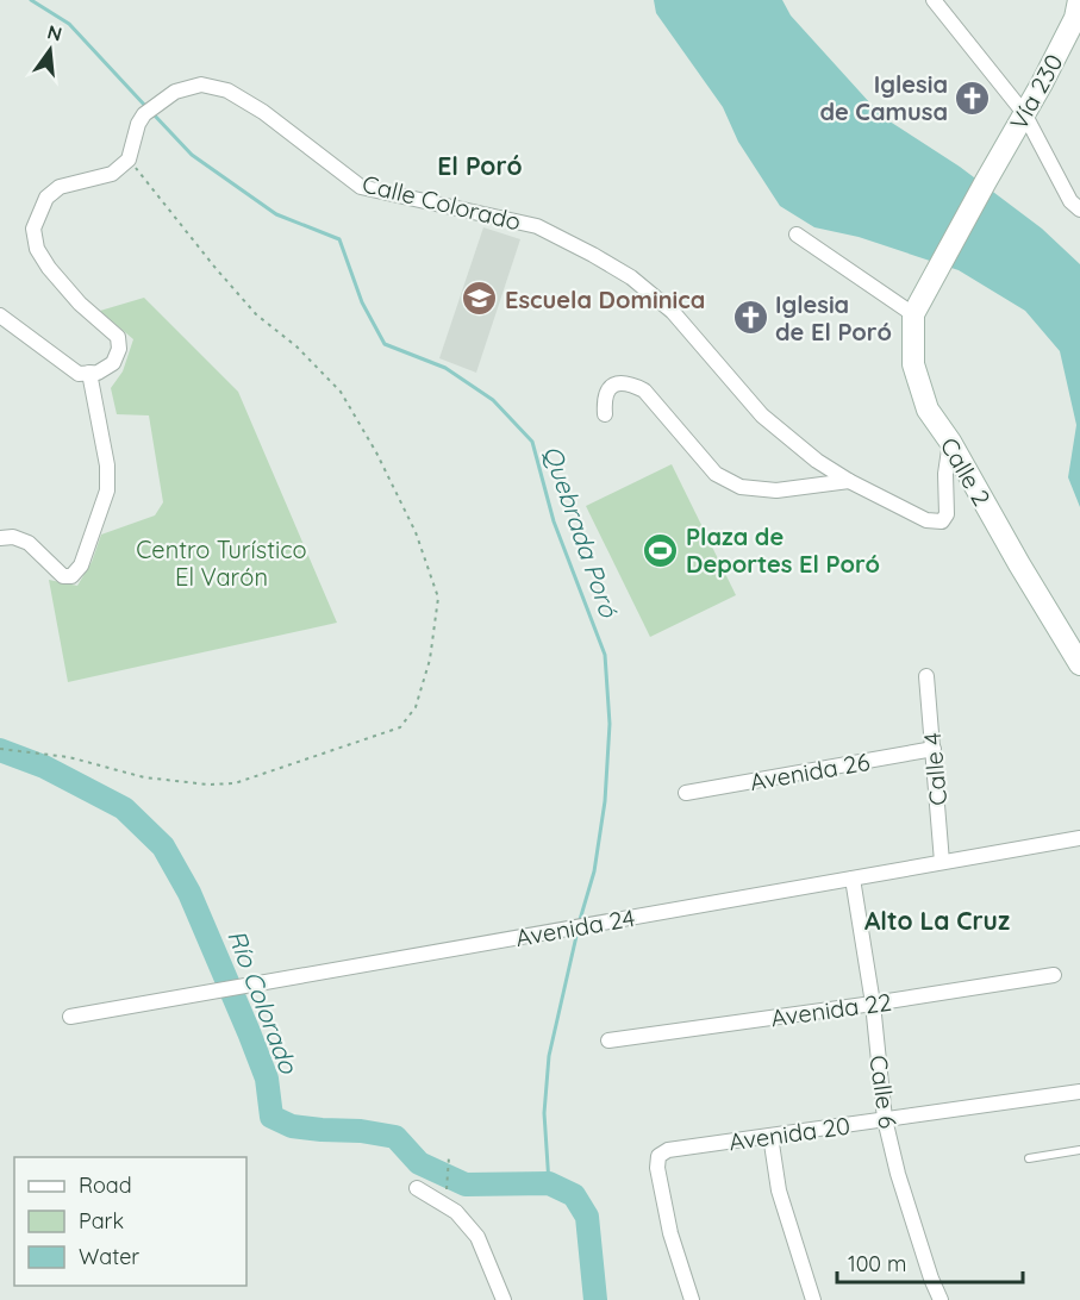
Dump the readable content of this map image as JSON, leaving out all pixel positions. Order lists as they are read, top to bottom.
{
  "streets": {
    "main road": ["Vía 230", "Calle 2"],
    "street": [
      "Calle Colorado",
      "Calle 4",
      "Avenida 26",
      "Avenida 24",
      "Avenida 22",
      "Calle 6",
      "Avenida 20"
    ]
  },
  "crossings": [
    ["Vía 230", "Calle 2"],
    ["Calle Colorado", "Calle 2"],
    ["Calle 4", "Avenida 26"],
    ["Calle 4", "Avenida 24"],
    ["Avenida 24", "Calle 6"],
    ["Avenida 22", "Calle 6"],
    ["Calle 6", "Avenida 20"]
  ],
  "districts": ["El Poró", "Alto La Cruz"],
  "water": ["Quebrada Poró", "Río Colorado"],
  "parks": ["Centro Turístico El Varón"],
  "places": {
    "church": ["Iglesia de Camusa", "Iglesia de El Poró"],
    "school or university": ["Escuela Dominica"],
    "sports": ["Plaza de Deportes El Poró"]
  },
  "legend": ["Road", "Park", "Water"],
  "scale_bar": "100 m",
  "north": "top"
}
